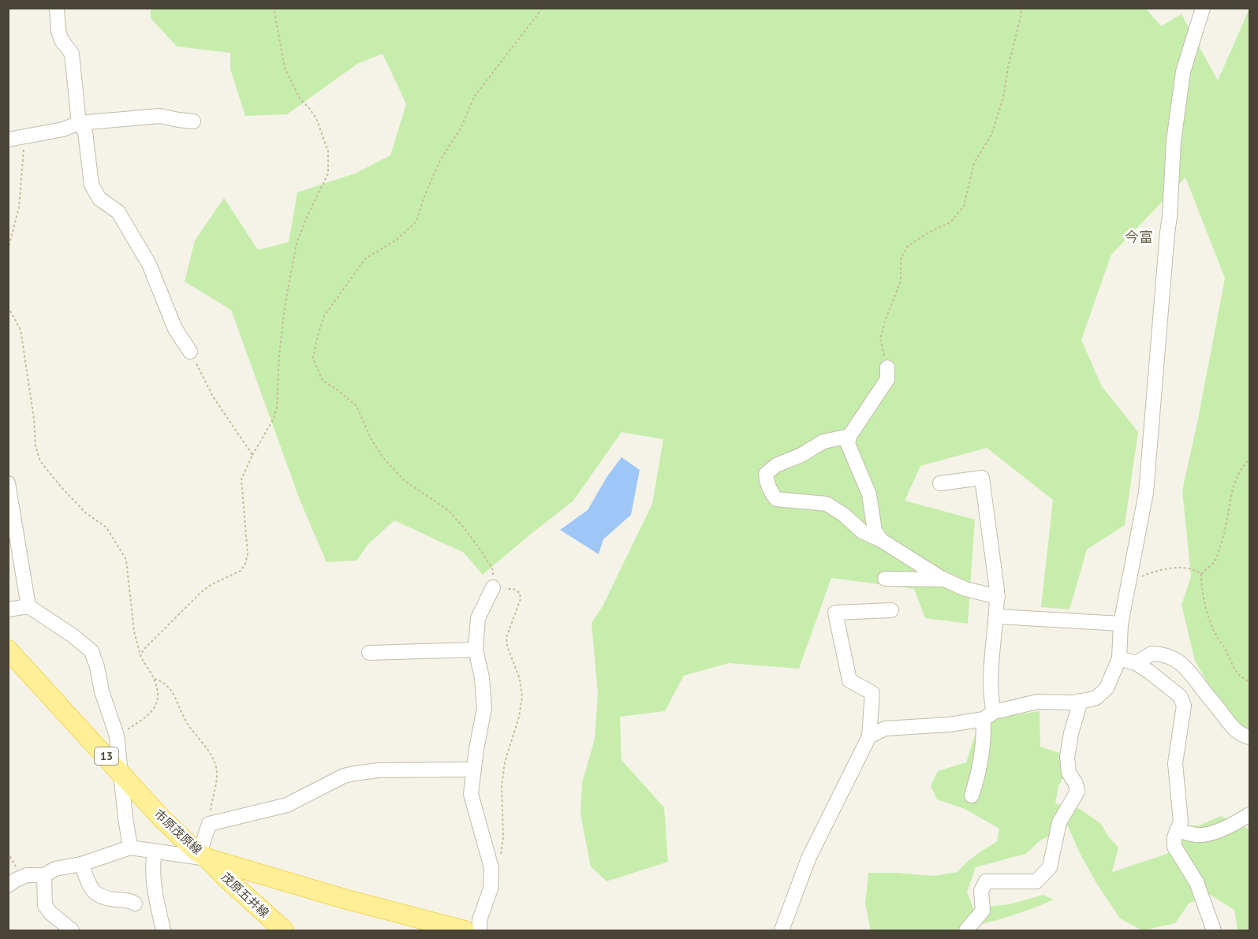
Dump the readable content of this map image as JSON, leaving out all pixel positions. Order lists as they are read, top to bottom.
{
  "streets": {
    "main road": ["13", "市原茂原線", "茂原五井線"]
  },
  "crossings": [
    ["市原茂原線", "茂原五井線"]
  ],
  "districts": ["今富"]
}
